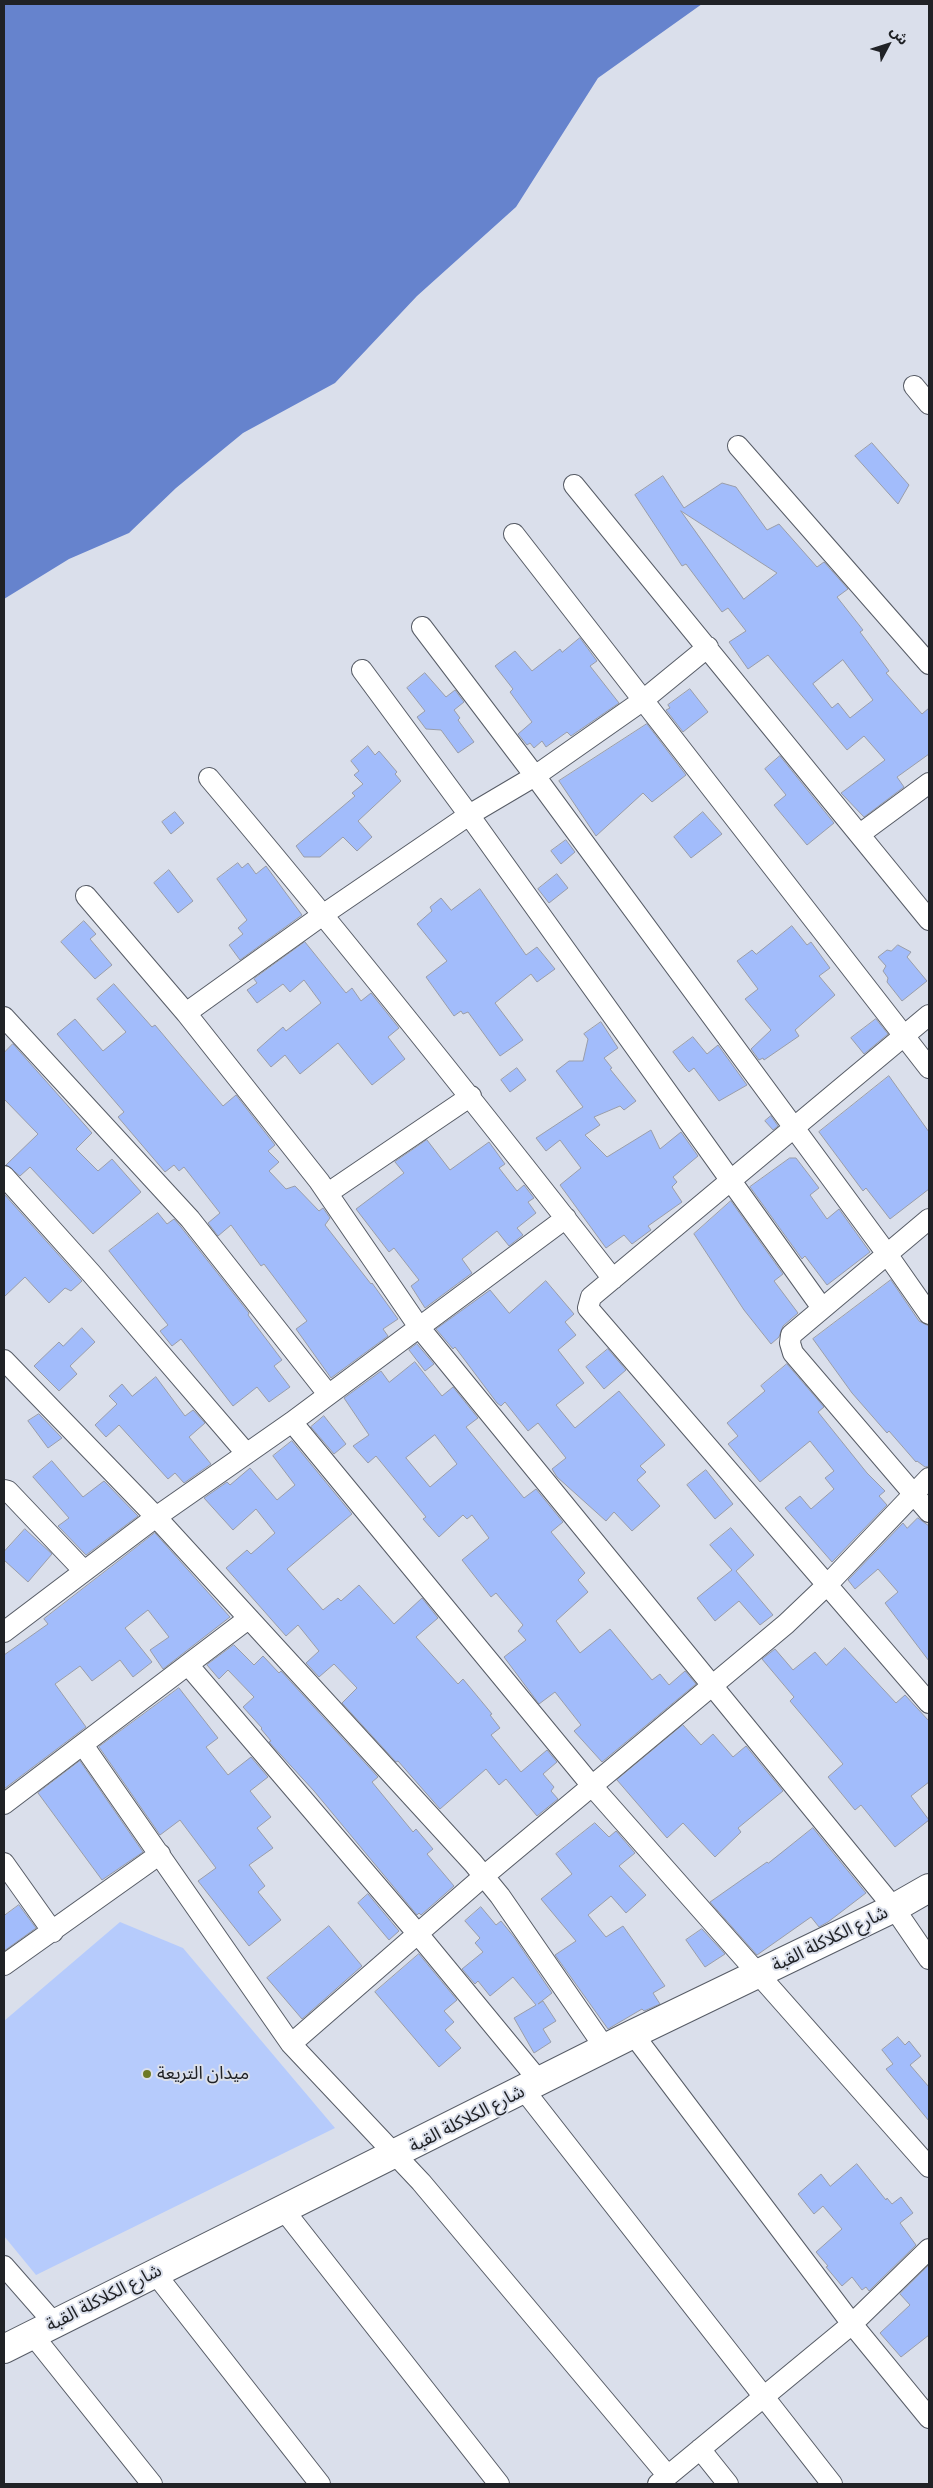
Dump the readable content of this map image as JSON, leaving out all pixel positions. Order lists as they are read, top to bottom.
{
  "streets": {
    "street": ["شارع الكلاكلة القبة"]
  },
  "places": ["ميدان التريعة"],
  "north": "top right"
}
